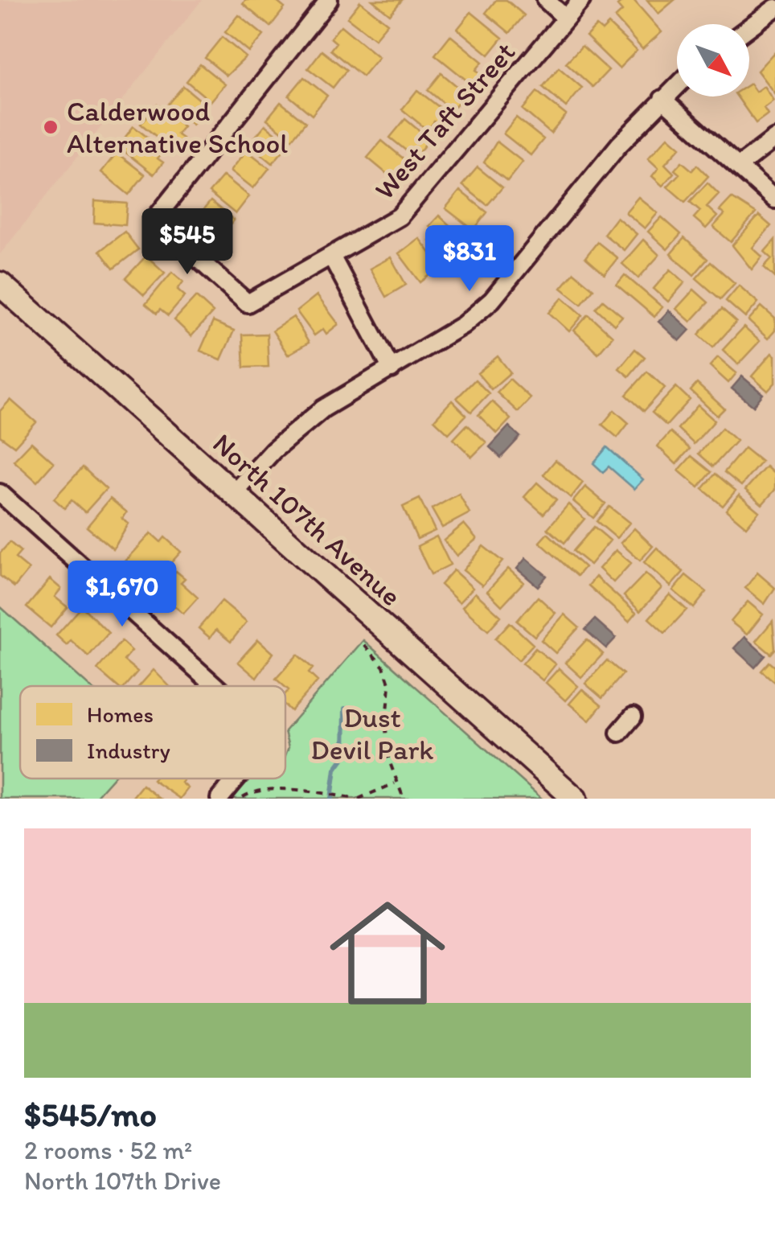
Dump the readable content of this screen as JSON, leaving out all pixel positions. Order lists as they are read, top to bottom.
{
  "streets": {
    "main road": ["North 107th Avenue"],
    "street": ["West Taft Street"]
  },
  "parks": ["Dust Devil Park"],
  "places": ["Calderwood Alternative School"],
  "legend": ["Homes", "Industry"],
  "north": "bottom right",
  "page": {
    "price": ["$545", "$831", "$1,670"],
    "list": [
      {
        "name": "$545/mo",
        "note": "2 rooms · 52 m² · North 107th Drive"
      }
    ]
  }
}
